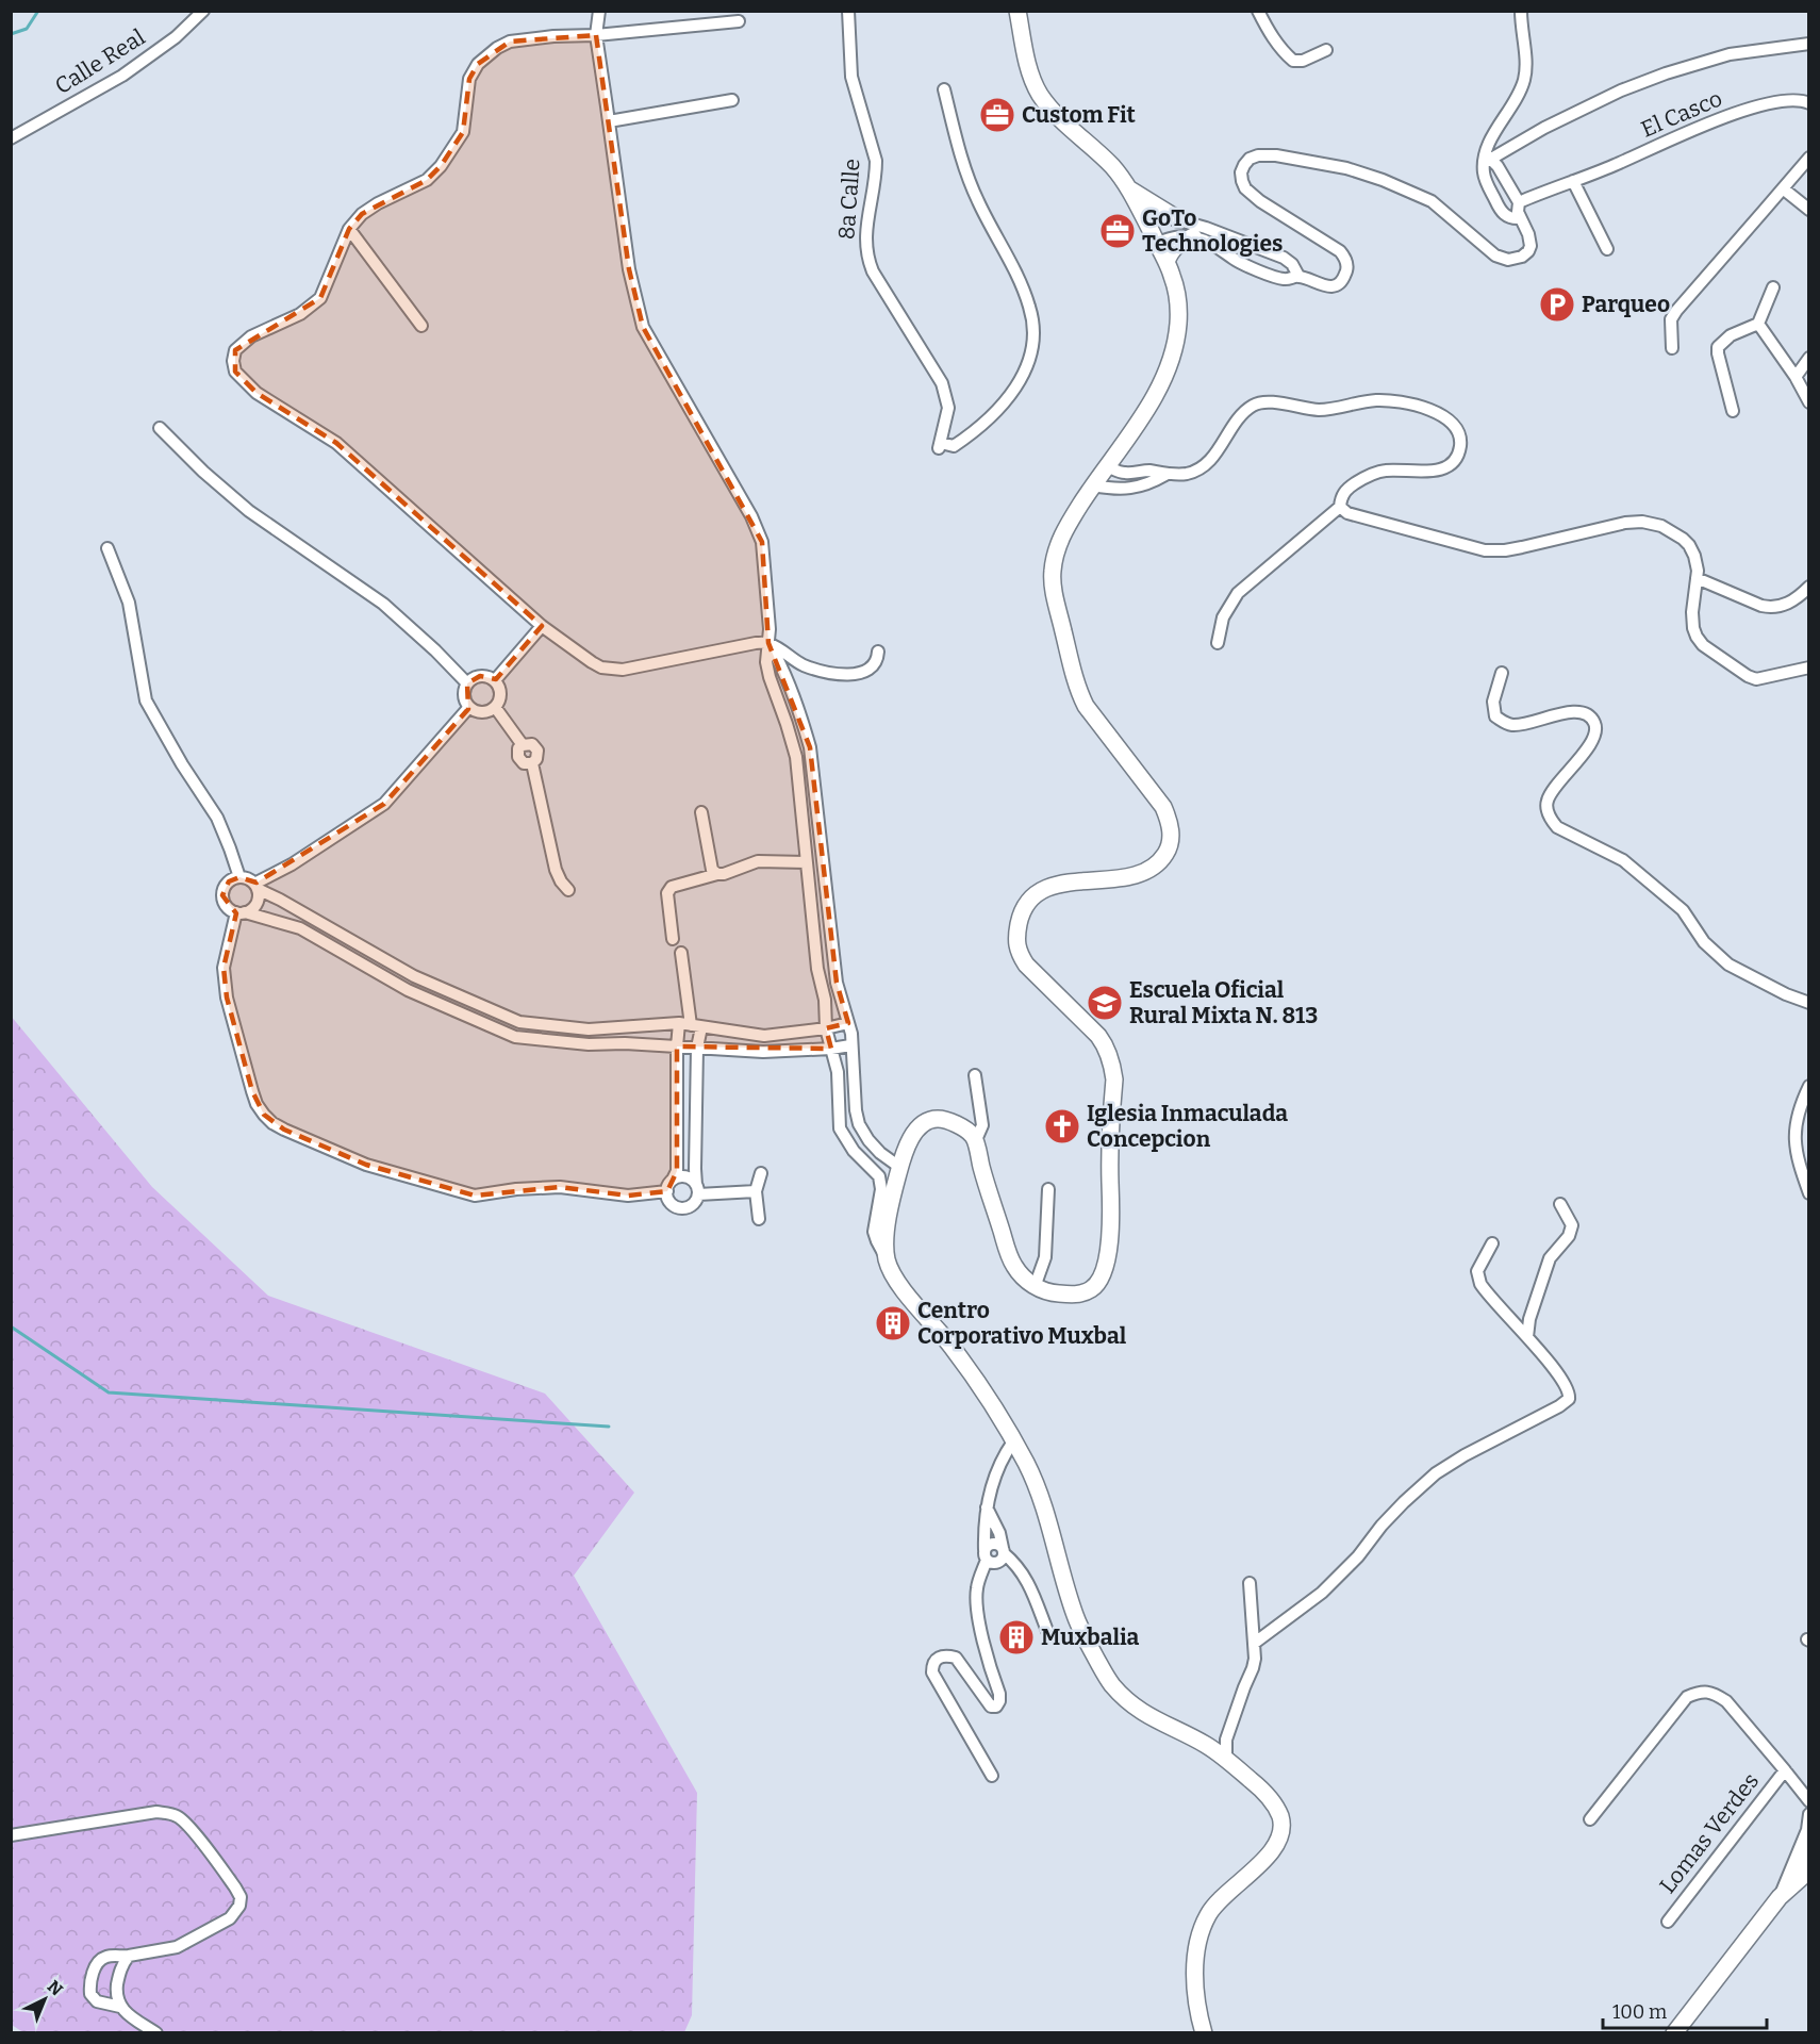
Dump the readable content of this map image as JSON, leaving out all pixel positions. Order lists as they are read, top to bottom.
{
  "streets": {
    "street": [
      "Calle Real",
      "El Casco",
      "8a Calle",
      "Lomas Verdes"
    ]
  },
  "places": {
    "office": ["Custom Fit", "GoTo Technologies"],
    "parking": ["Parqueo"],
    "school or university": ["Escuela Oficial Rural Mixta N. 813"],
    "church": ["Iglesia Inmaculada Concepcion"],
    "building": ["Centro Corporativo Muxbal", "Muxbalia"]
  },
  "scale_bar": "100 m",
  "north": "top right"
}
